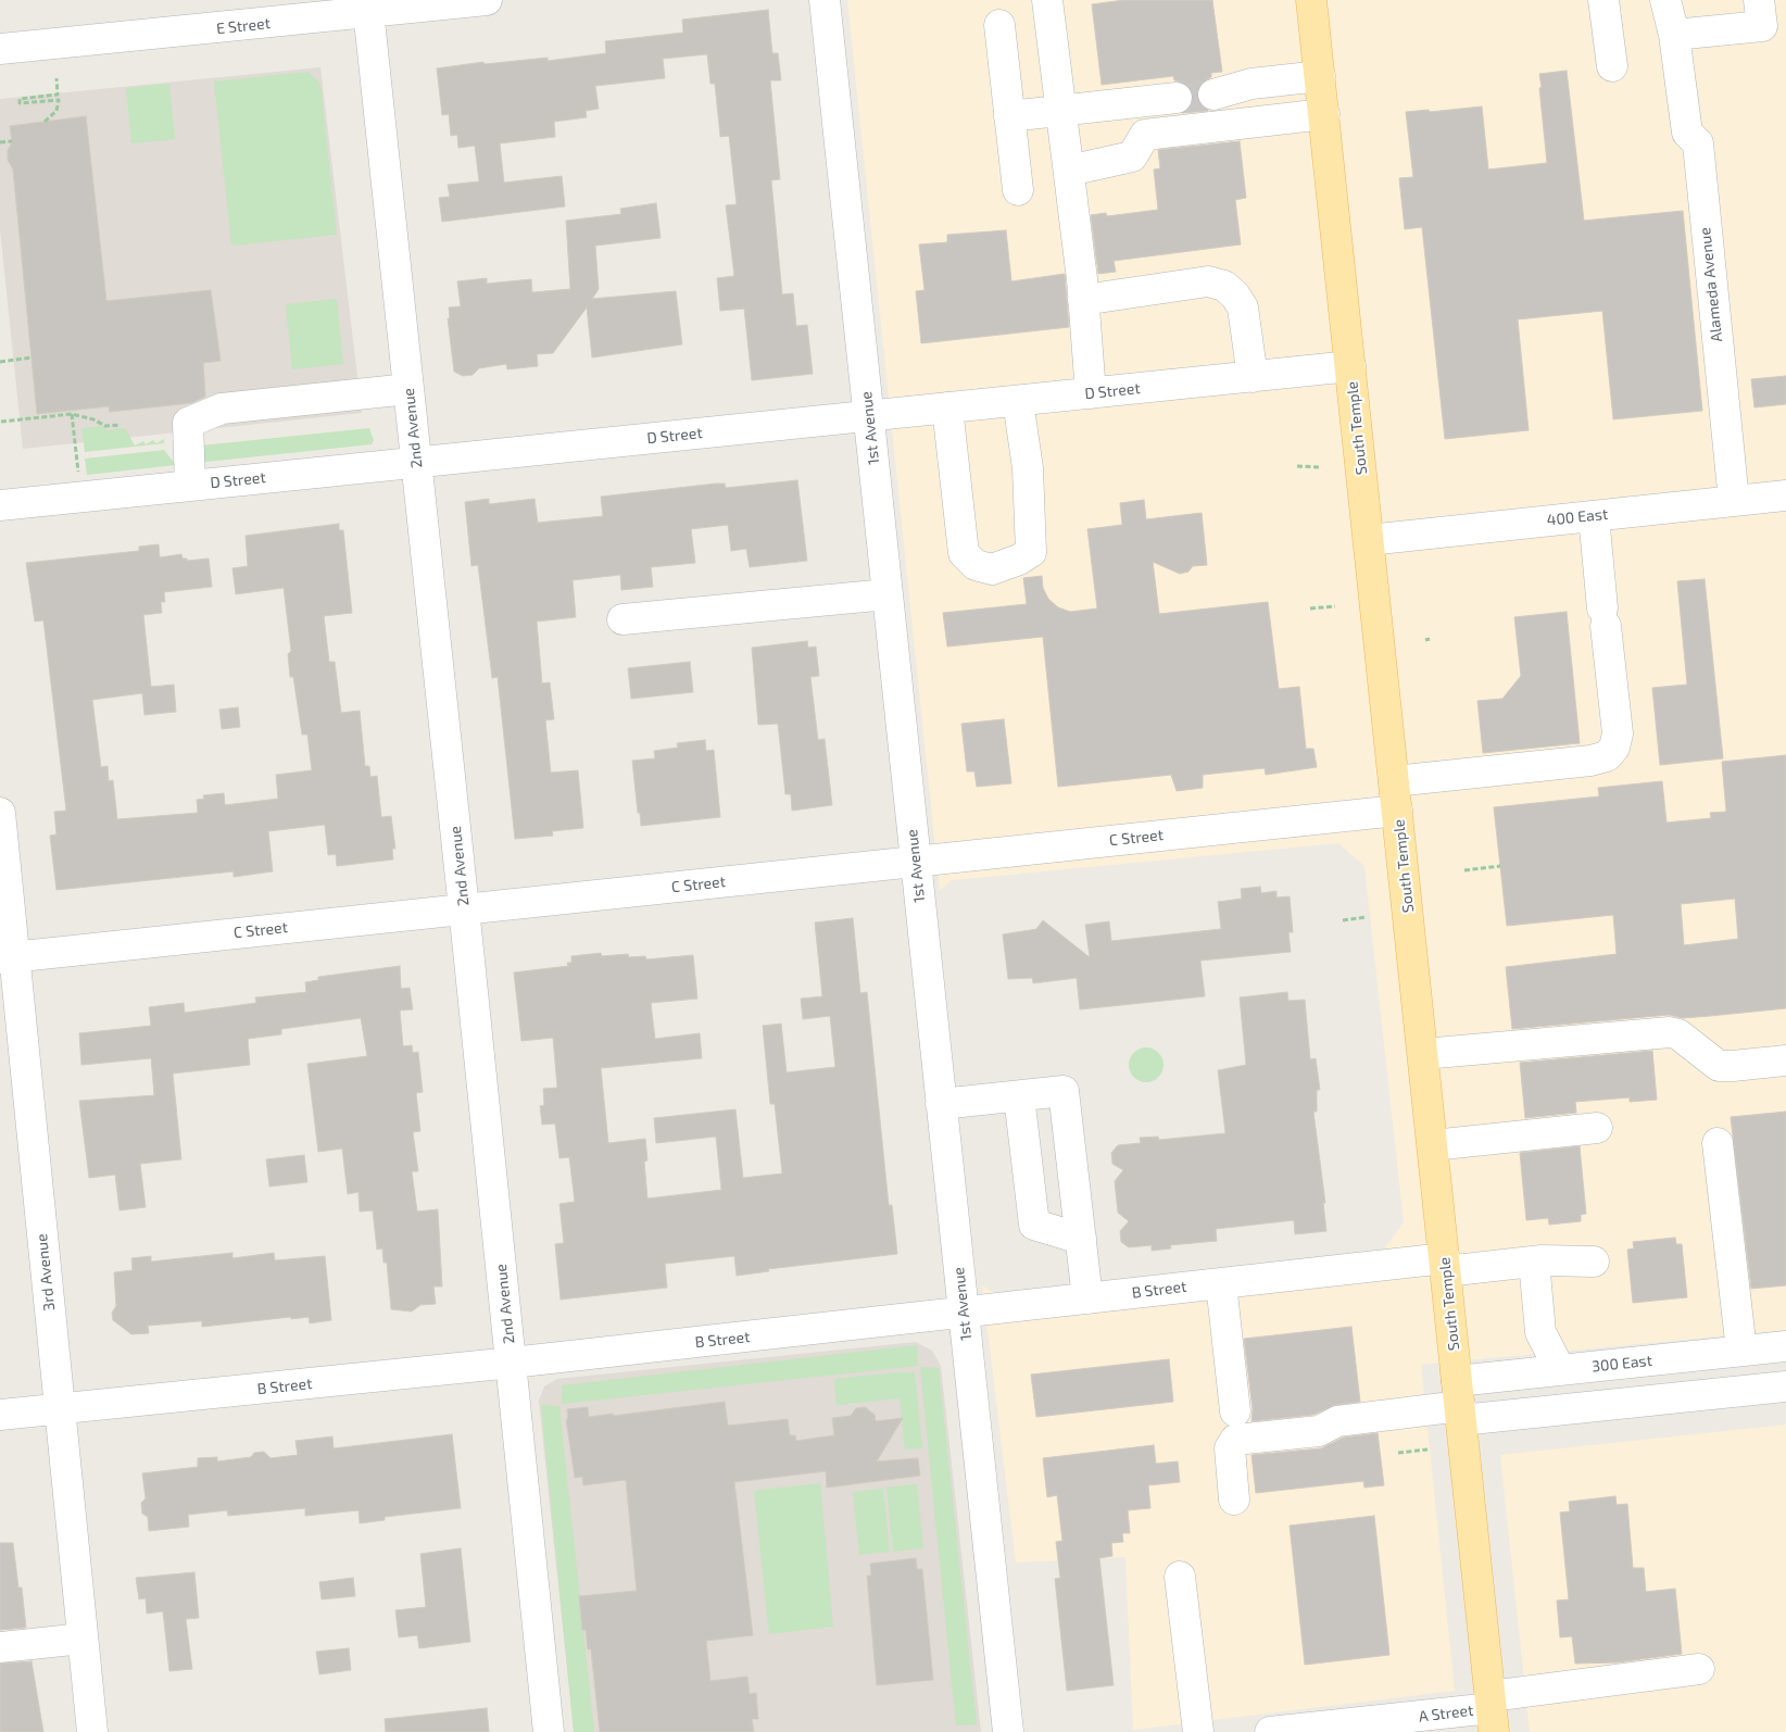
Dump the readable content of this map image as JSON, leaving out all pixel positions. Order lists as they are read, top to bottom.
{
  "streets": {
    "main road": ["South Temple"],
    "street": [
      "E Street",
      "Alameda Avenue",
      "D Street",
      "2nd Avenue",
      "1st Avenue",
      "400 East",
      "C Street",
      "3rd Avenue",
      "B Street",
      "300 East",
      "A Street"
    ]
  },
  "crossings": [
    ["E Street", "2nd Avenue"],
    ["Alameda Avenue", "400 East"],
    ["D Street", "2nd Avenue"],
    ["D Street", "1st Avenue"],
    ["D Street", "South Temple"],
    ["2nd Avenue", "C Street"],
    ["2nd Avenue", "B Street"],
    ["1st Avenue", "C Street"],
    ["1st Avenue", "B Street"],
    ["South Temple", "400 East"],
    ["South Temple", "C Street"],
    ["South Temple", "B Street"],
    ["South Temple", "300 East"],
    ["South Temple", "A Street"],
    ["C Street", "3rd Avenue"],
    ["3rd Avenue", "B Street"]
  ]
}
